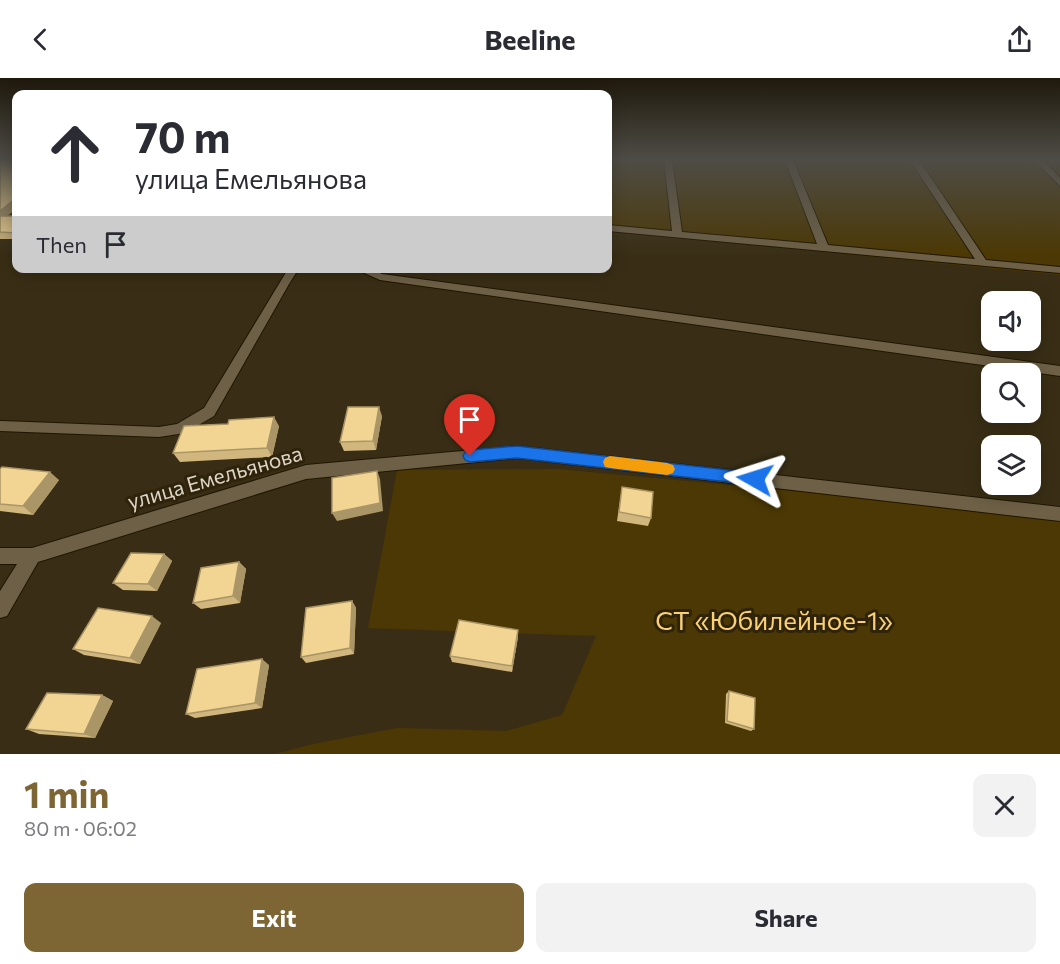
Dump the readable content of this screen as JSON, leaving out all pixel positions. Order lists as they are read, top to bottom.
{
  "streets": {
    "street": ["улица Емельянова"]
  },
  "parks": ["СТ «Юбилейное-1»"],
  "page": {
    "header": "Beeline",
    "turn": ["70 m", "улица Емельянова"],
    "then": "Then",
    "heading": ["1 min", "80 m · 06:02"],
    "buttons": ["Exit", "Share"]
  }
}
